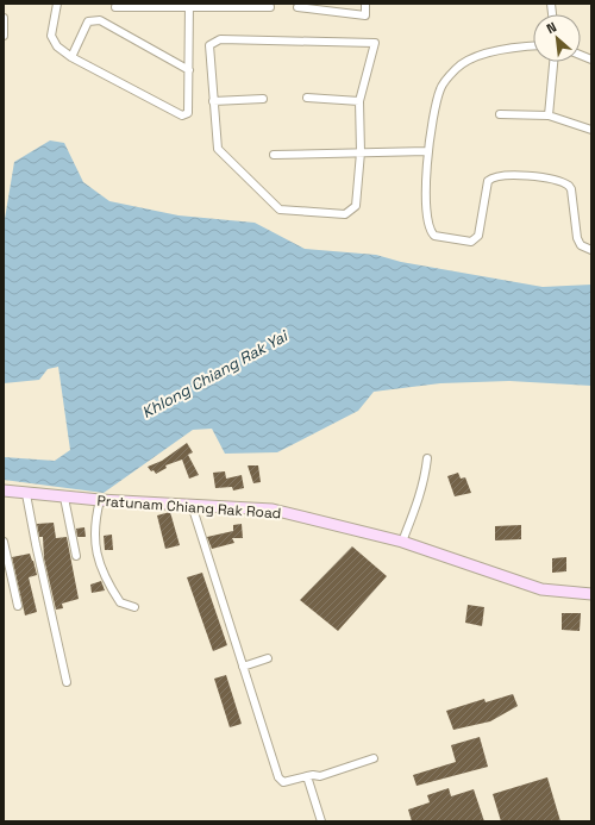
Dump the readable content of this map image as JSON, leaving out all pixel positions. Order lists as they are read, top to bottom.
{
  "streets": {
    "street": ["Pratunam Chiang Rak Road"]
  },
  "water": ["Khlong Chiang Rak Yai"],
  "north": "top left"
}
